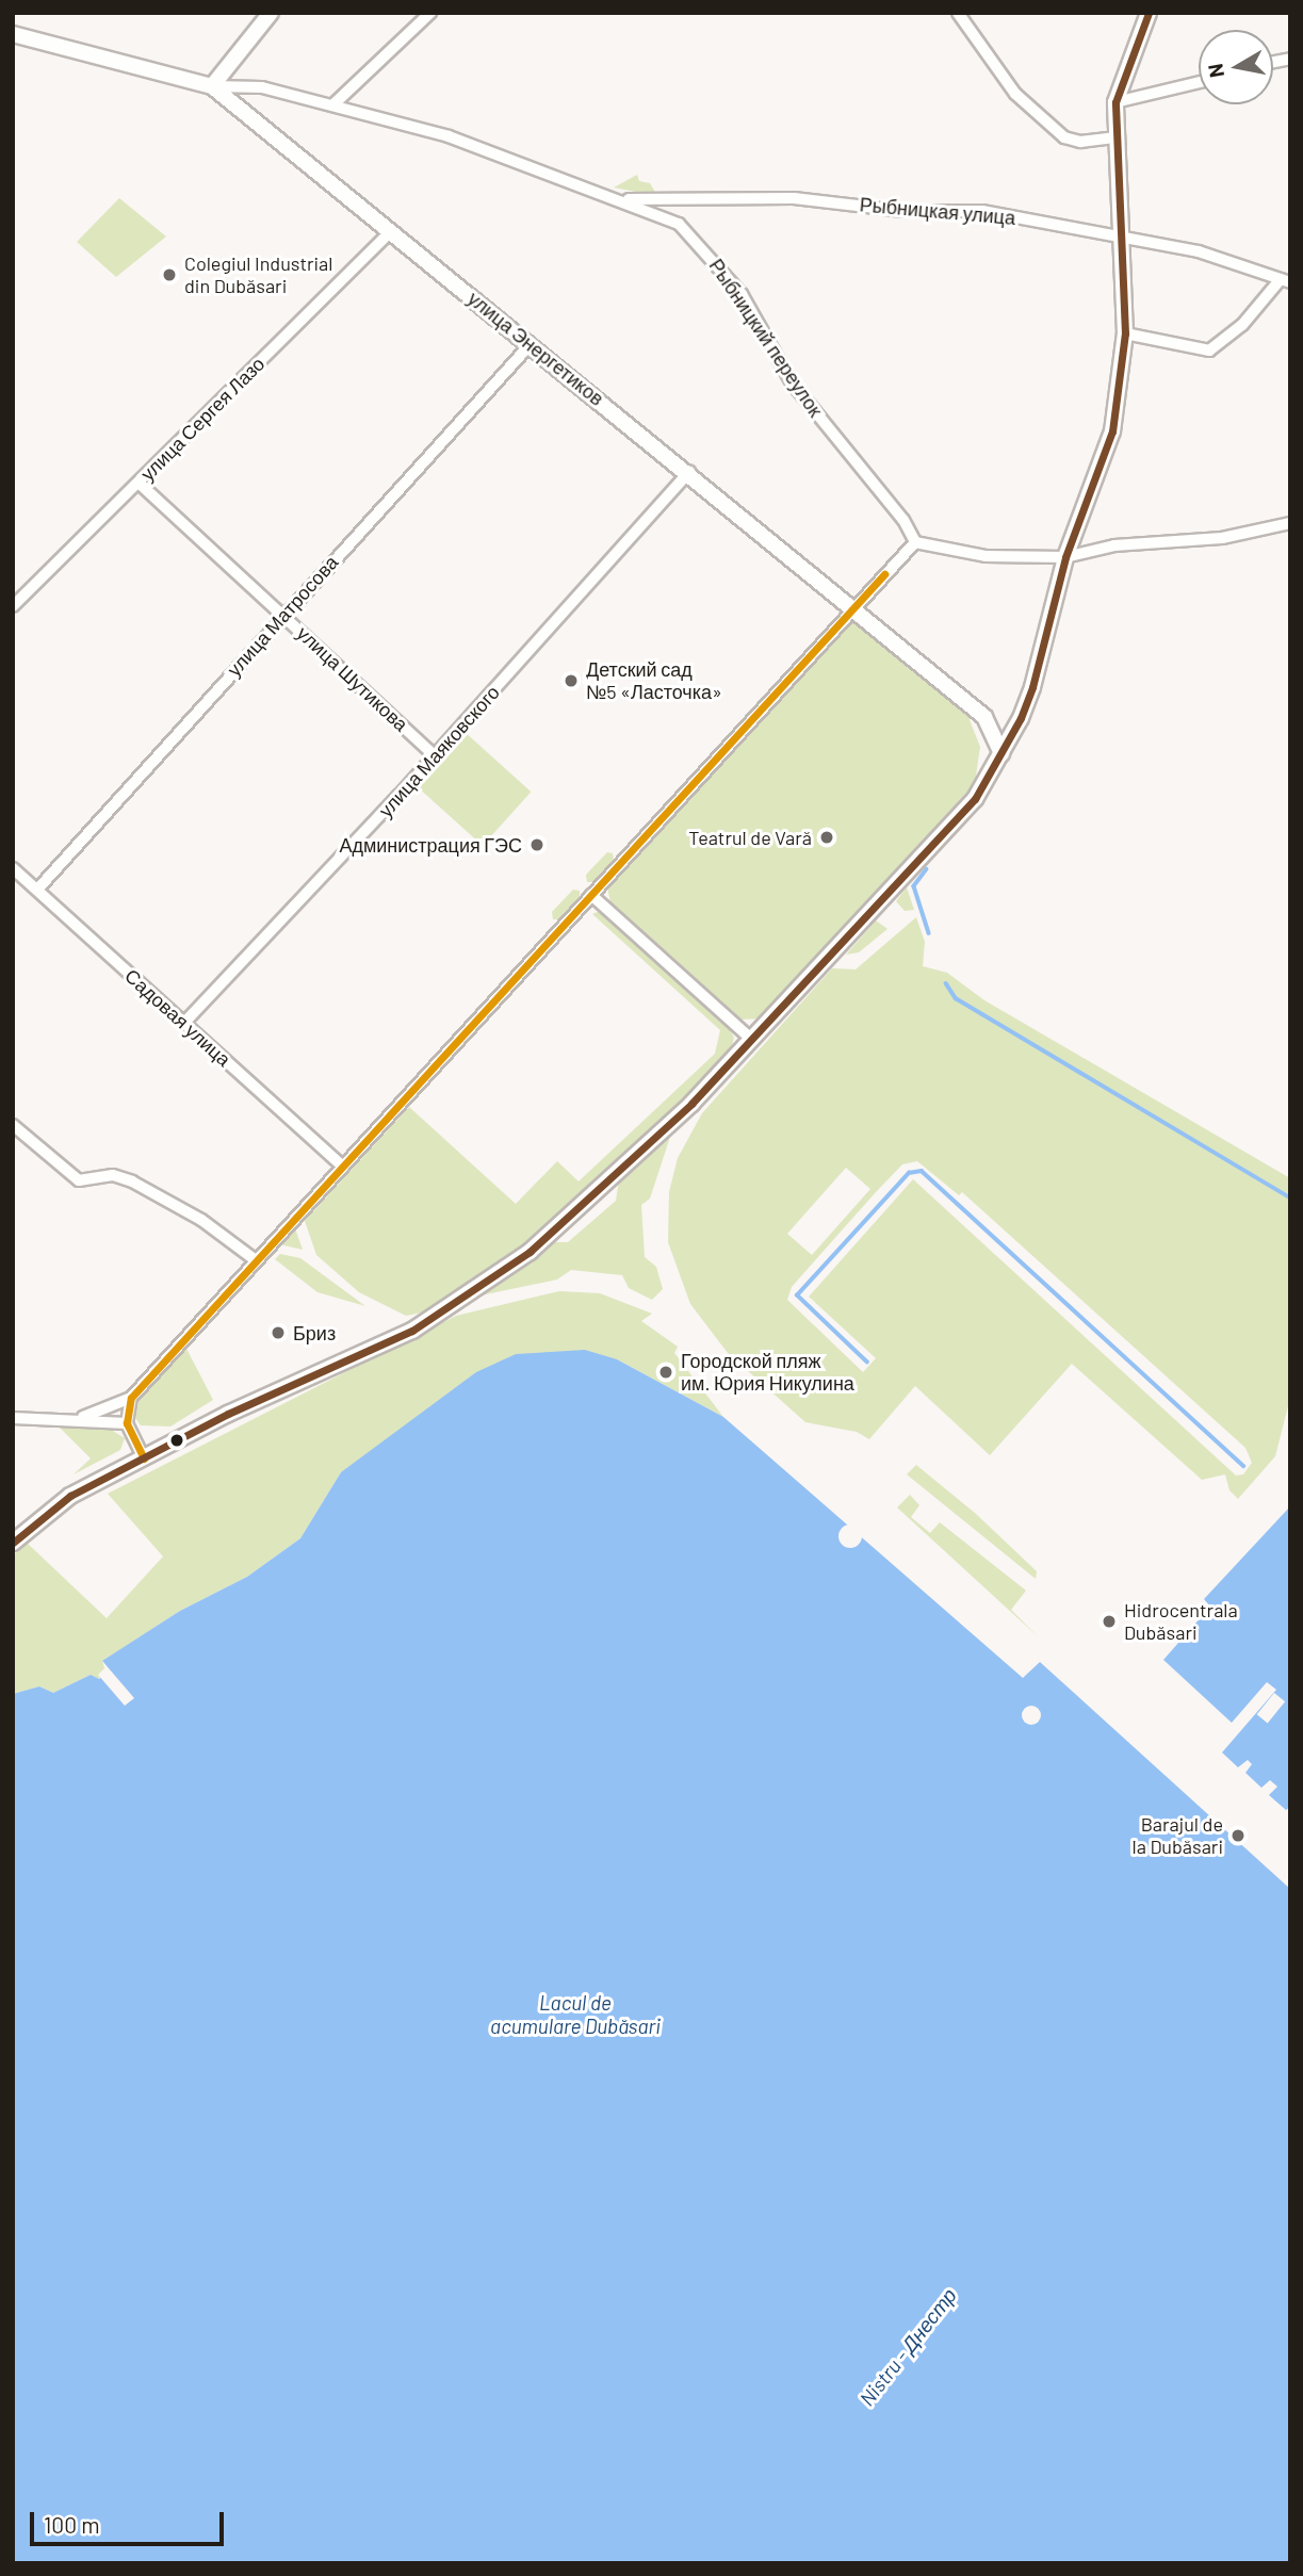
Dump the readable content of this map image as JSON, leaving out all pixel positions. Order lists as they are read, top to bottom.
{
  "streets": {
    "street": [
      "Рыбницкая улица",
      "Рыбницкий переулок",
      "улица Энергетиков",
      "улица Сергея Лазо",
      "улица Матросова",
      "улица Шутикова",
      "улица Маяковского",
      "Садовая улица"
    ]
  },
  "crossings": [
    ["Рыбницкая улица", "Рыбницкий переулок"],
    ["Рыбницкий переулок", "улица Энергетиков"],
    ["улица Энергетиков", "улица Сергея Лазо"],
    ["улица Энергетиков", "улица Матросова"],
    ["улица Энергетиков", "улица Маяковского"],
    ["улица Сергея Лазо", "улица Шутикова"],
    ["улица Матросова", "улица Шутикова"],
    ["улица Матросова", "Садовая улица"],
    ["улица Шутикова", "улица Маяковского"],
    ["улица Маяковского", "Садовая улица"]
  ],
  "water": ["Lacul de acumulare Dubăsari", "Nistru - Днестр"],
  "places": [
    "Colegiul Industrial din Dubăsari",
    "Детский сад №5 «Ласточка»",
    "Teatrul de Vară",
    "Администрация ГЭС",
    "Бриз",
    "Городской пляж им. Юрия Никулина",
    "Hidrocentrala Dubăsari",
    "Barajul de la Dubăsari"
  ],
  "scale_bar": "100 m",
  "north": "left"
}
